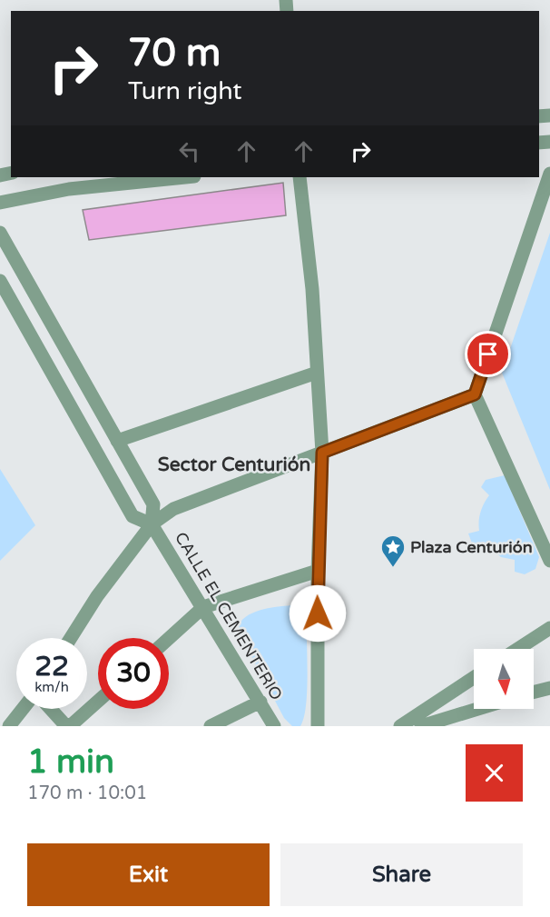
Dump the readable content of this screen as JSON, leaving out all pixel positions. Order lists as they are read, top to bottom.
{
  "streets": {
    "street": ["CALLE EL CEMENTERIO"]
  },
  "districts": ["Sector Centurión"],
  "places": {
    "place": ["Plaza Centurión"]
  },
  "north": "bottom",
  "page": {
    "turn": ["70 m", "Turn right"],
    "speed": "22 km/h",
    "limit": "30",
    "heading": ["1 min", "170 m · 10:01"],
    "buttons": ["Exit", "Share"]
  }
}
